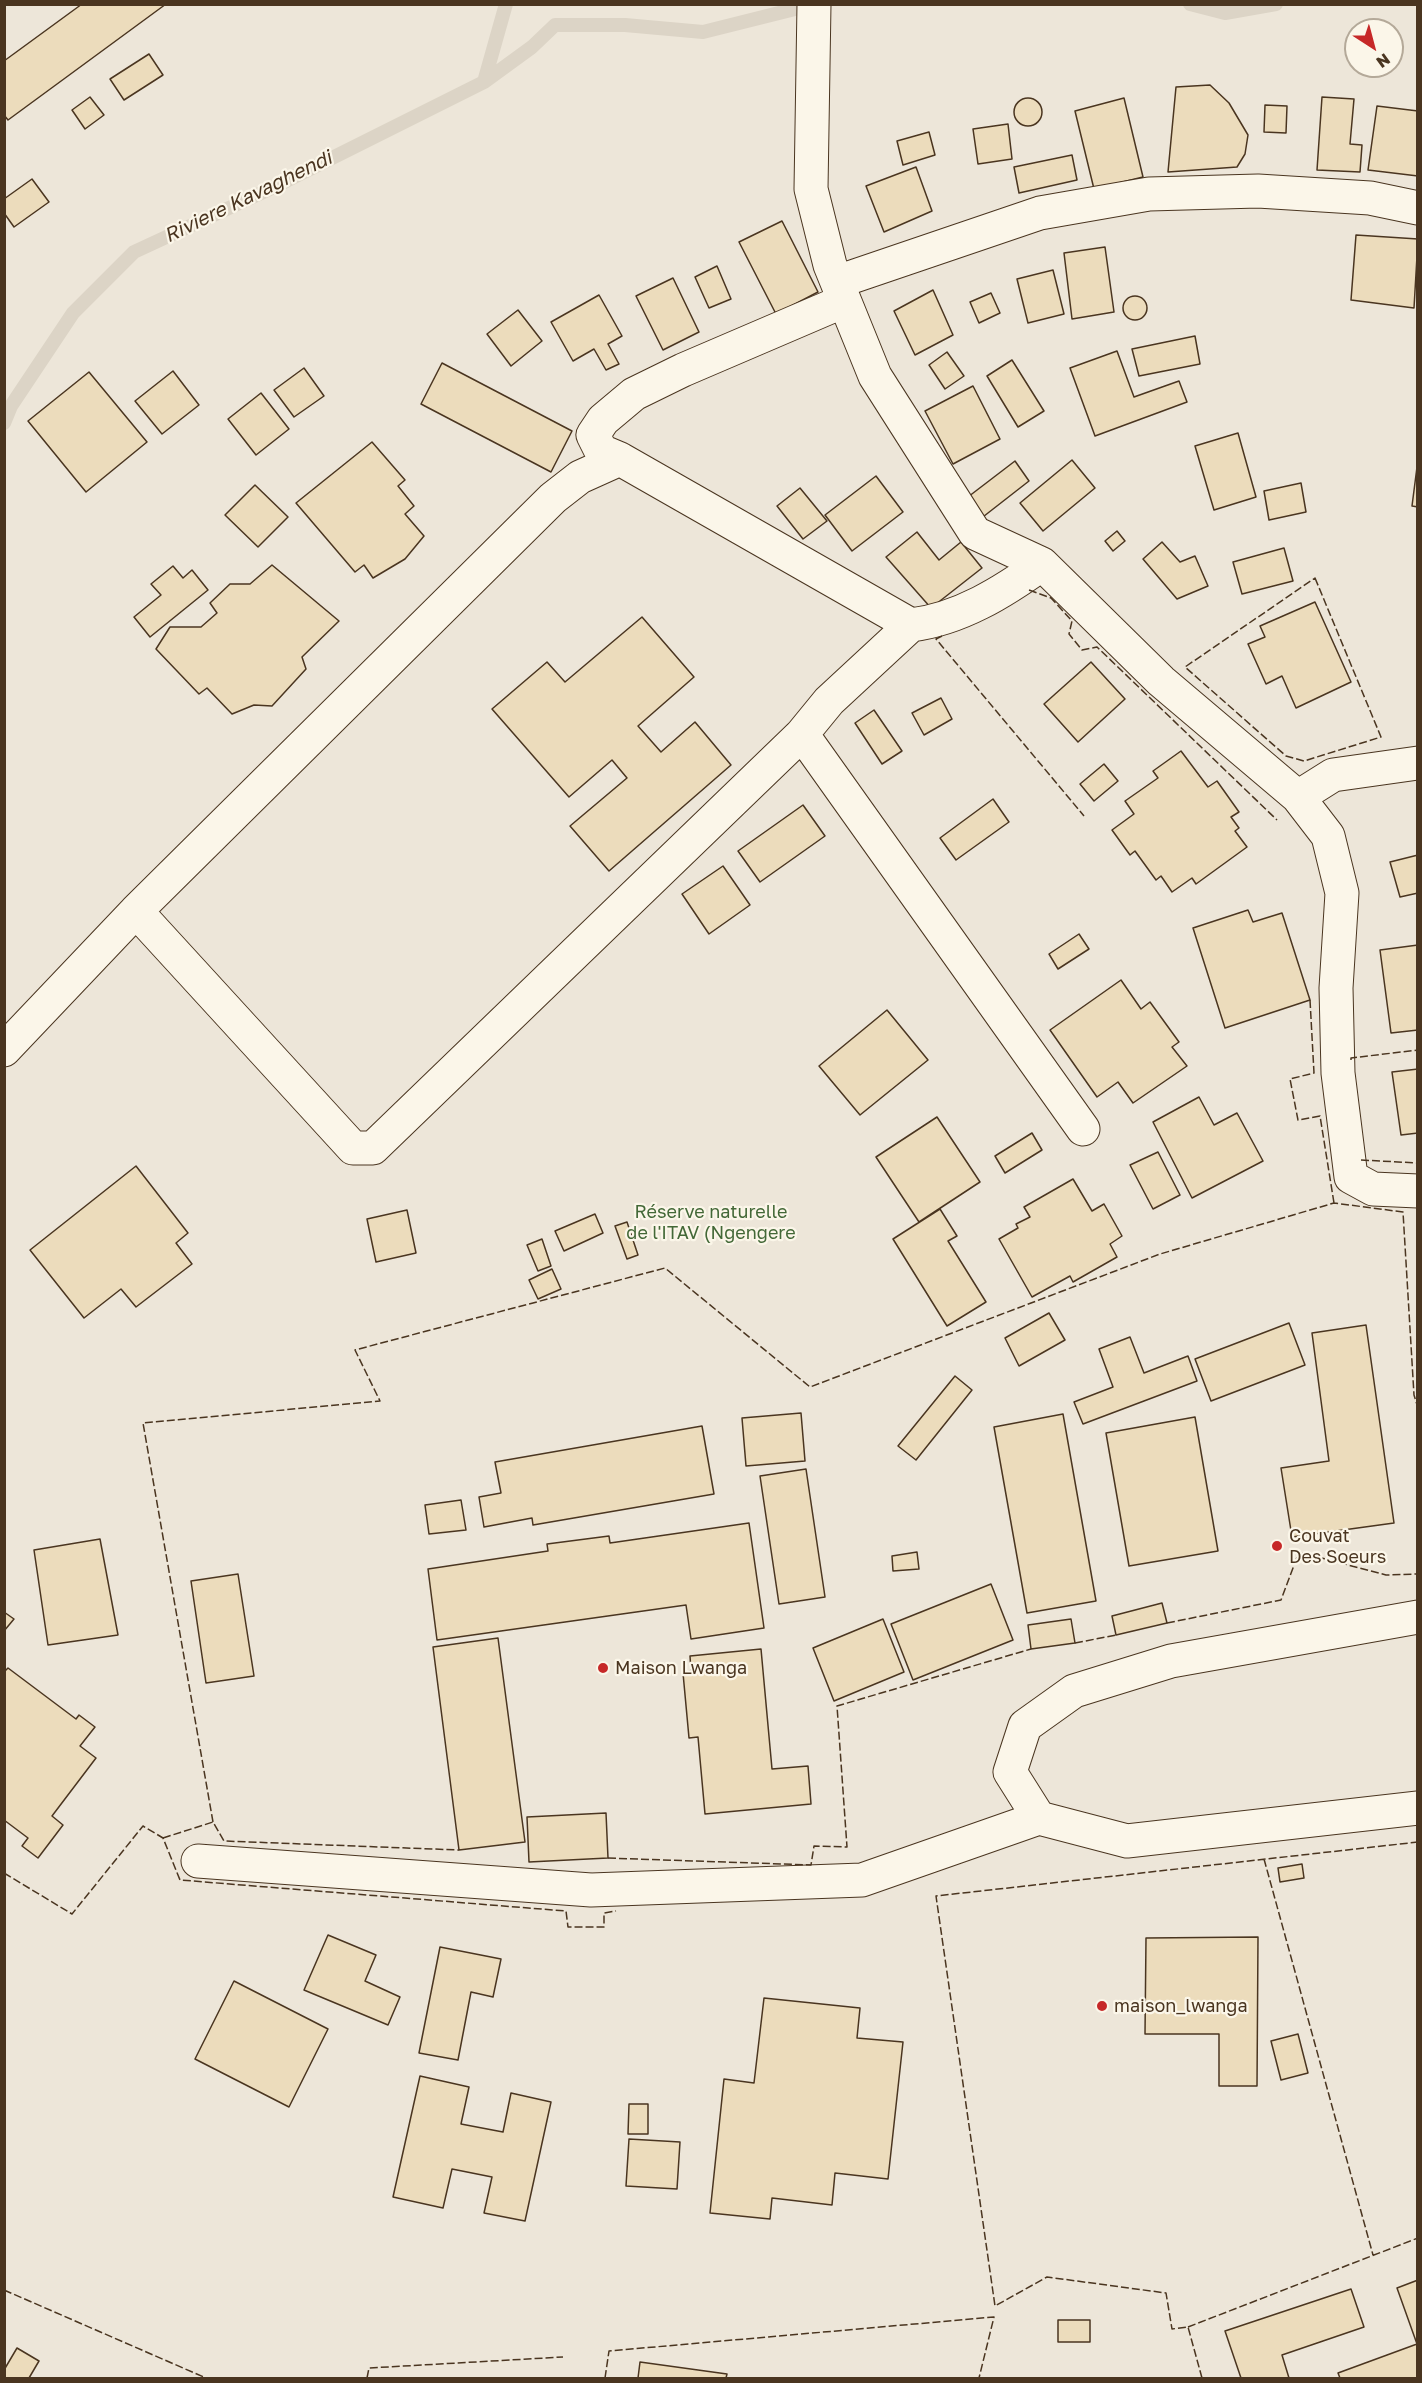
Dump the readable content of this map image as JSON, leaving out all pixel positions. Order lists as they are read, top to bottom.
{
  "water": ["Riviere Kavaghendi"],
  "parks": ["Réserve naturelle de l'ITAV (Ngengere"],
  "places": ["Couvat Des Soeurs", "Maison Lwanga", "maison_lwanga"],
  "north": "bottom right"
}
